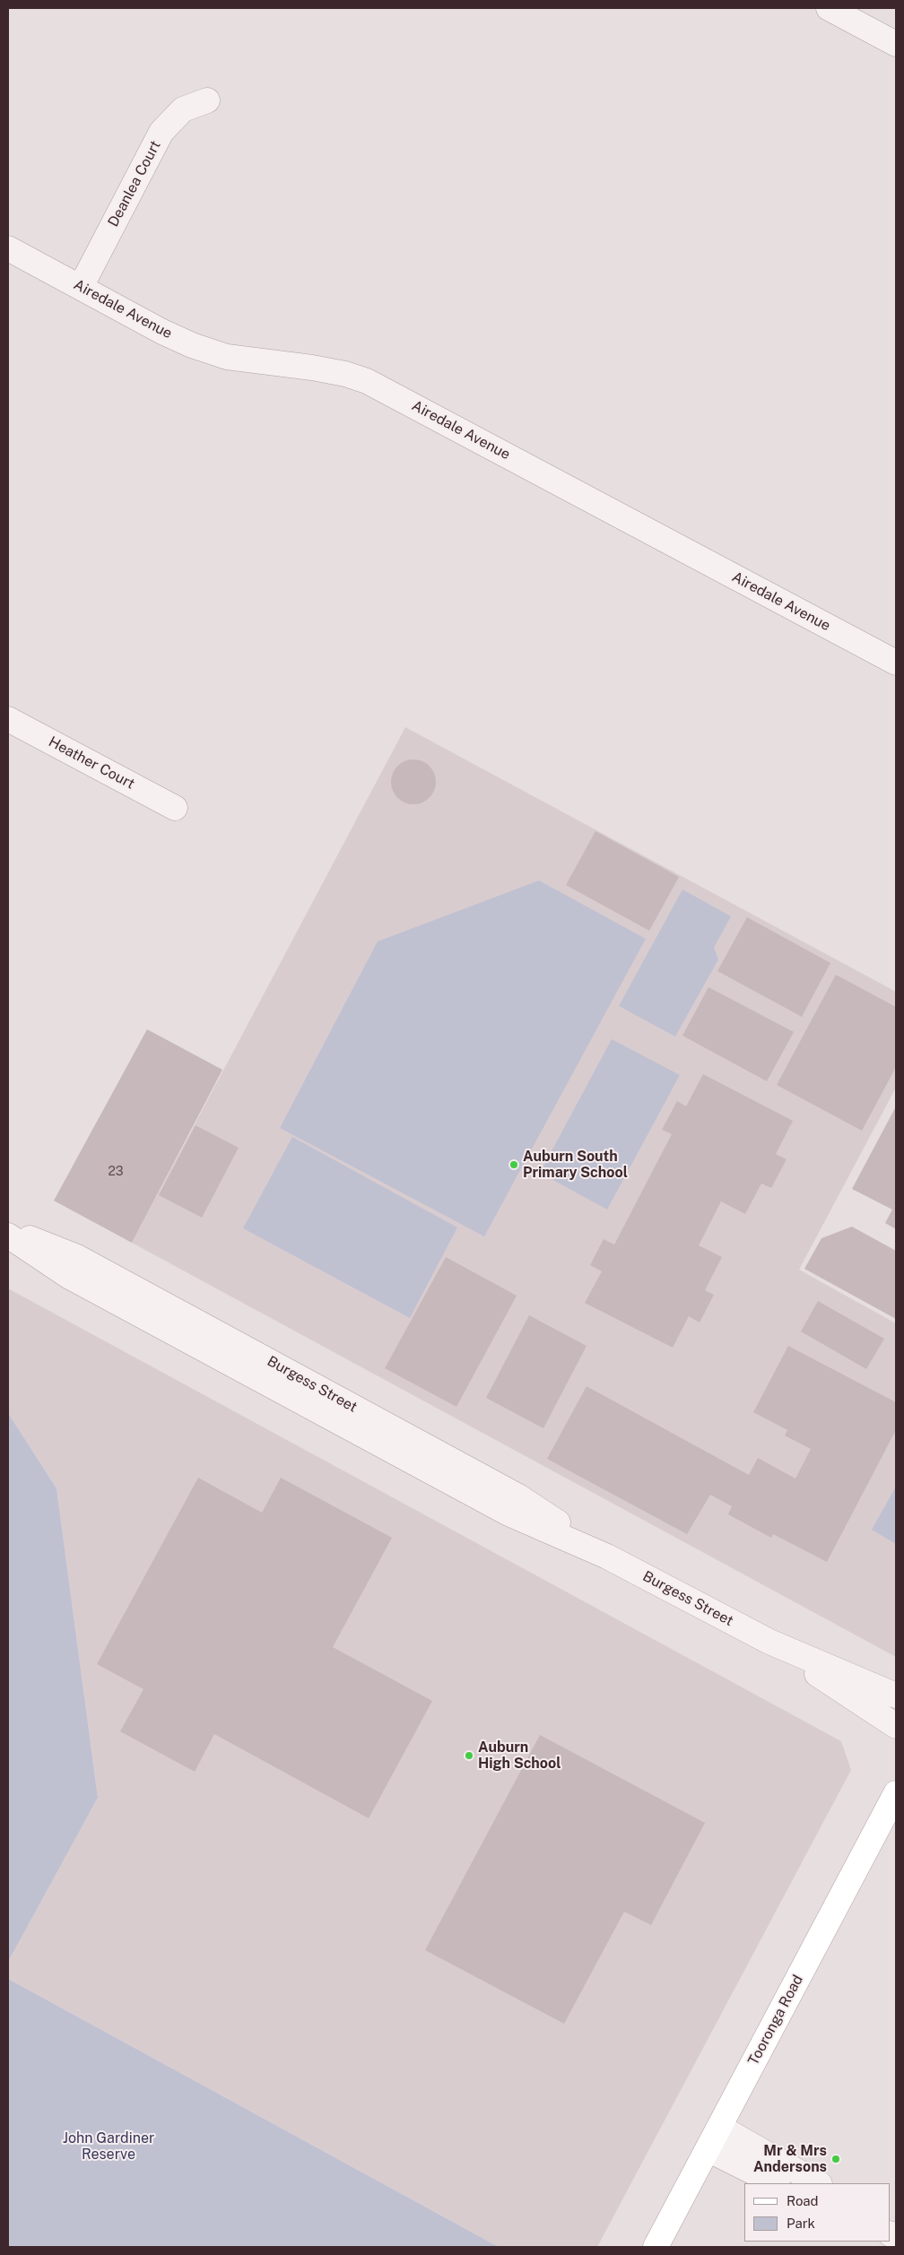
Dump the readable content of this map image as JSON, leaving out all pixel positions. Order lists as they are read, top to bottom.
{
  "streets": {
    "main road": ["Tooronga Road"],
    "street": [
      "Deanlea Court",
      "Airedale Avenue",
      "Heather Court",
      "Burgess Street"
    ]
  },
  "crossings": [
    ["Deanlea Court", "Airedale Avenue"]
  ],
  "parks": ["John Gardiner Reserve"],
  "places": ["Auburn South Primary School", "Auburn High School", "Mr & Mrs Andersons"],
  "house_numbers": ["23"],
  "legend": ["Road", "Park"]
}
